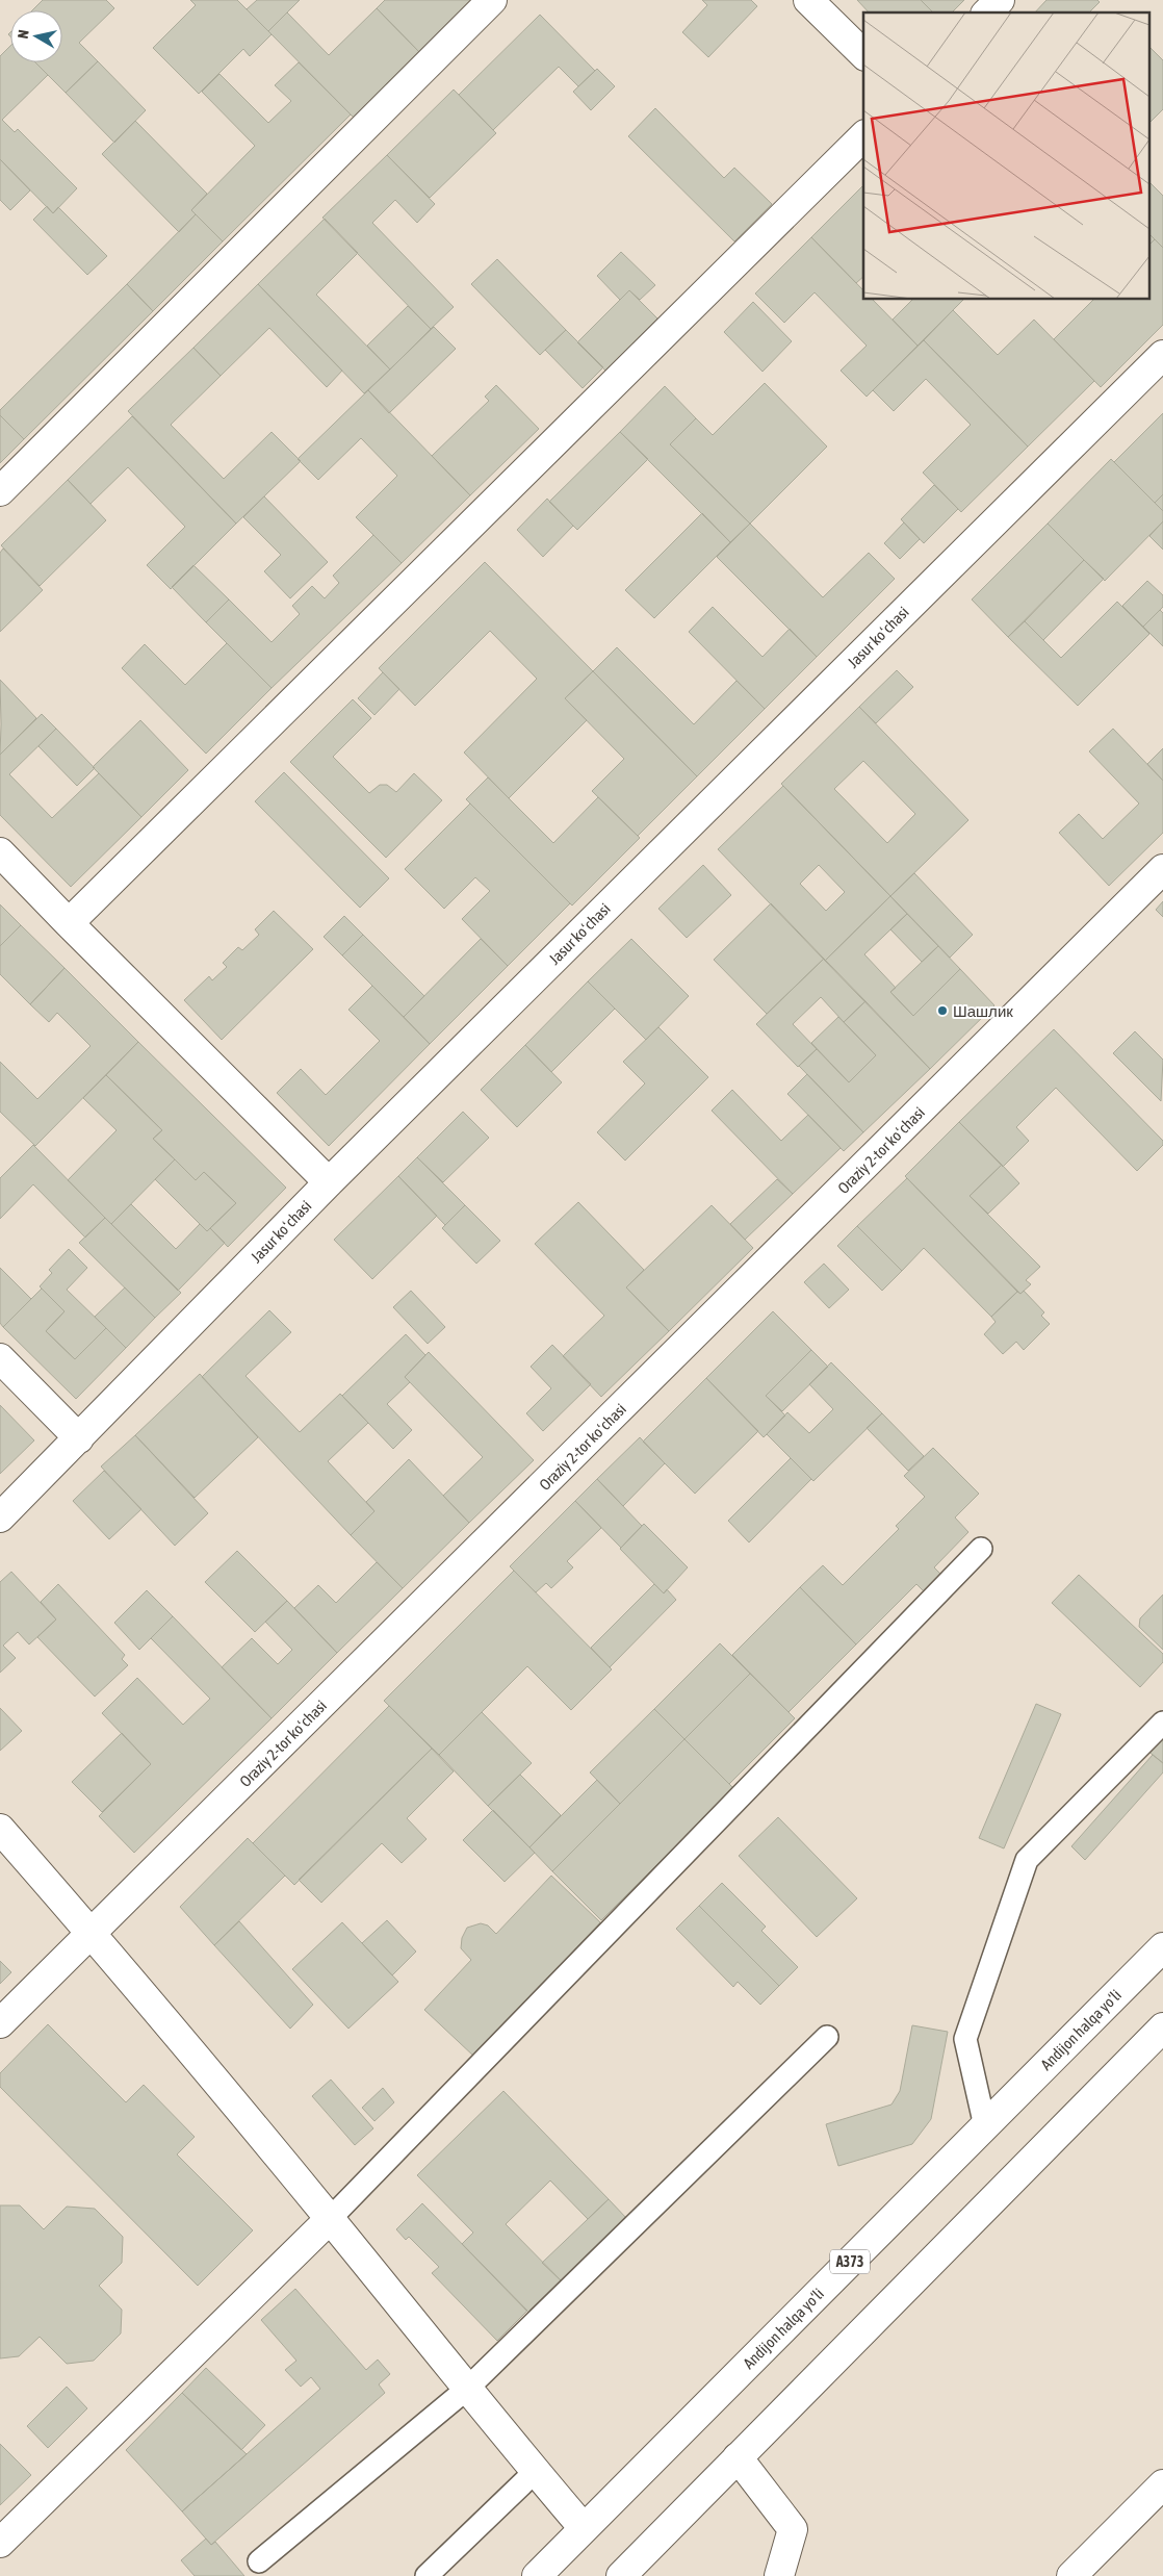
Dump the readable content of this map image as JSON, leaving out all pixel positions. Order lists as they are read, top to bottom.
{
  "streets": {
    "main road": [
      "Jasur koʻchasi",
      "Oraziy 2-tor koʻchasi",
      "Andijon halqa yo‘li",
      "A373"
    ]
  },
  "places": ["Шашлик"],
  "north": "left"
}
